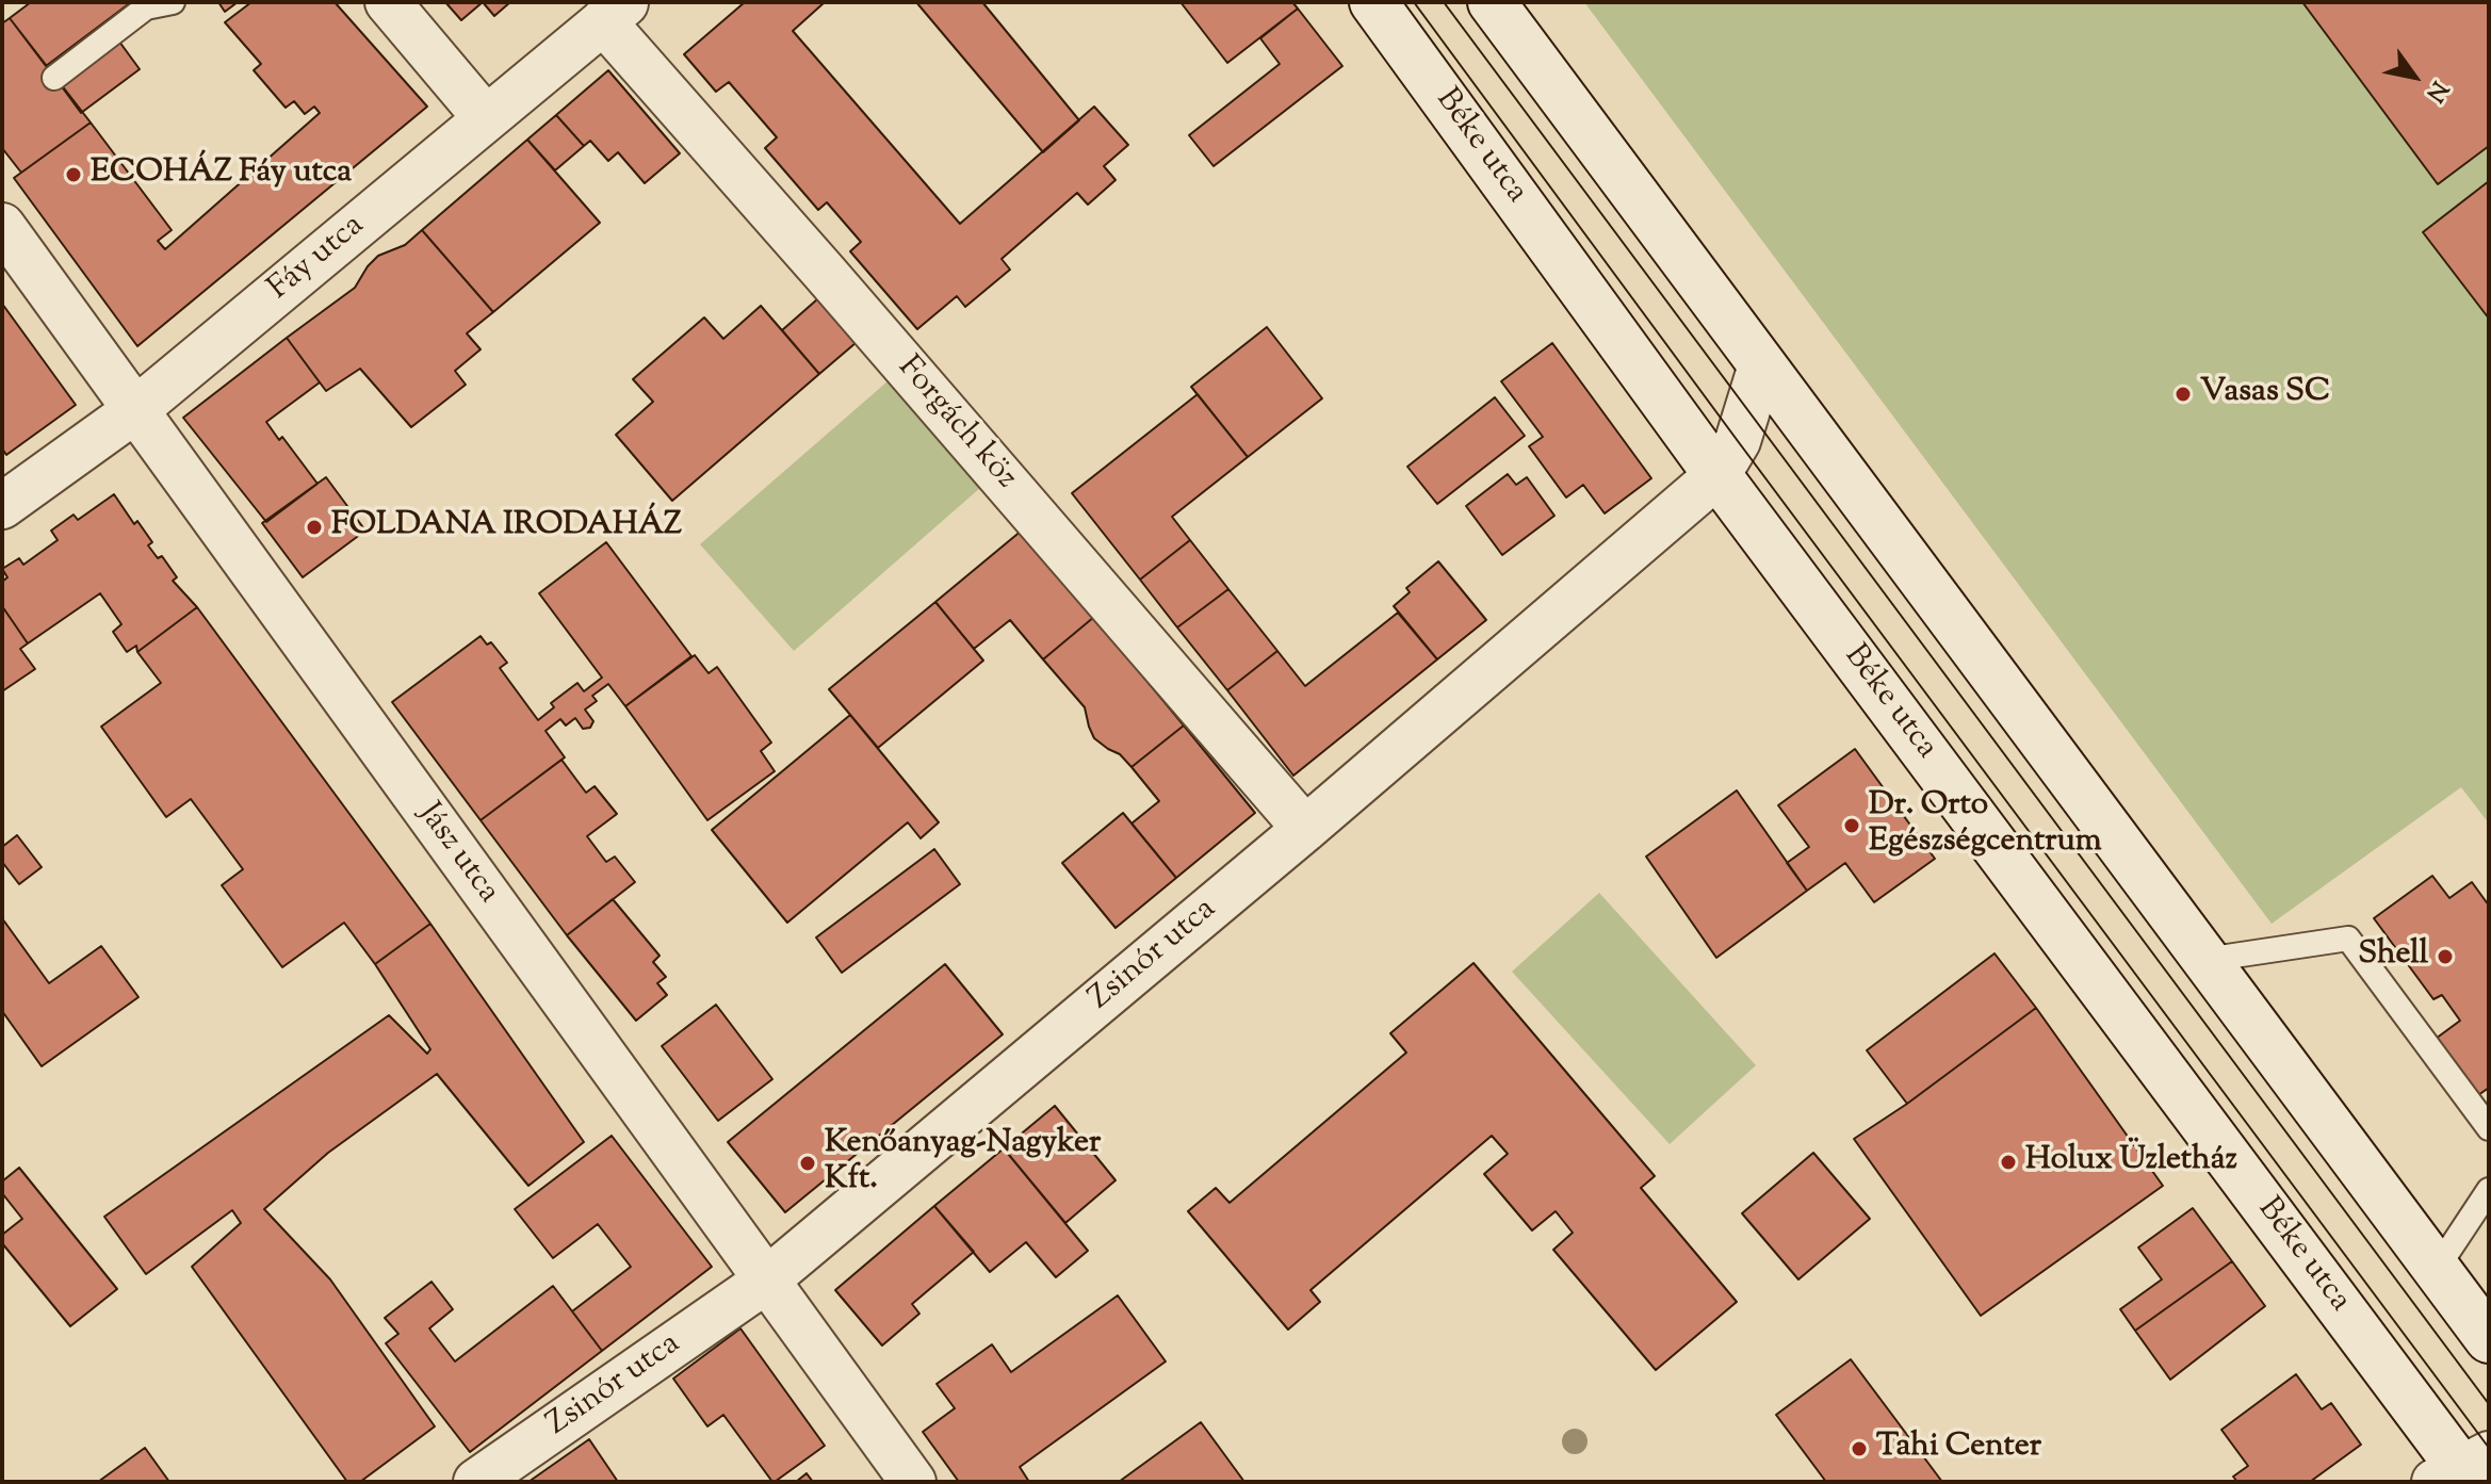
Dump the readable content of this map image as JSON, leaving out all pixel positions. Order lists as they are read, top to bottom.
{
  "streets": {
    "main road": ["Béke utca"],
    "street": [
      "Fáy utca",
      "Forgách köz",
      "Jász utca",
      "Zsinór utca"
    ]
  },
  "crossings": [
    ["Béke utca", "Zsinór utca"],
    ["Fáy utca", "Forgách köz"],
    ["Fáy utca", "Jász utca"],
    ["Forgách köz", "Zsinór utca"],
    ["Jász utca", "Zsinór utca"]
  ],
  "places": [
    "ECOHÁZ Fáy utca",
    "Vasas SC",
    "FOLDANA IRODAHÁZ",
    "Dr. Orto Egészségcentrum",
    "Shell",
    "Holux Üzletház",
    "Kenőanyag-Nagyker Kft.",
    "Tahi Center"
  ],
  "north": "bottom right"
}
